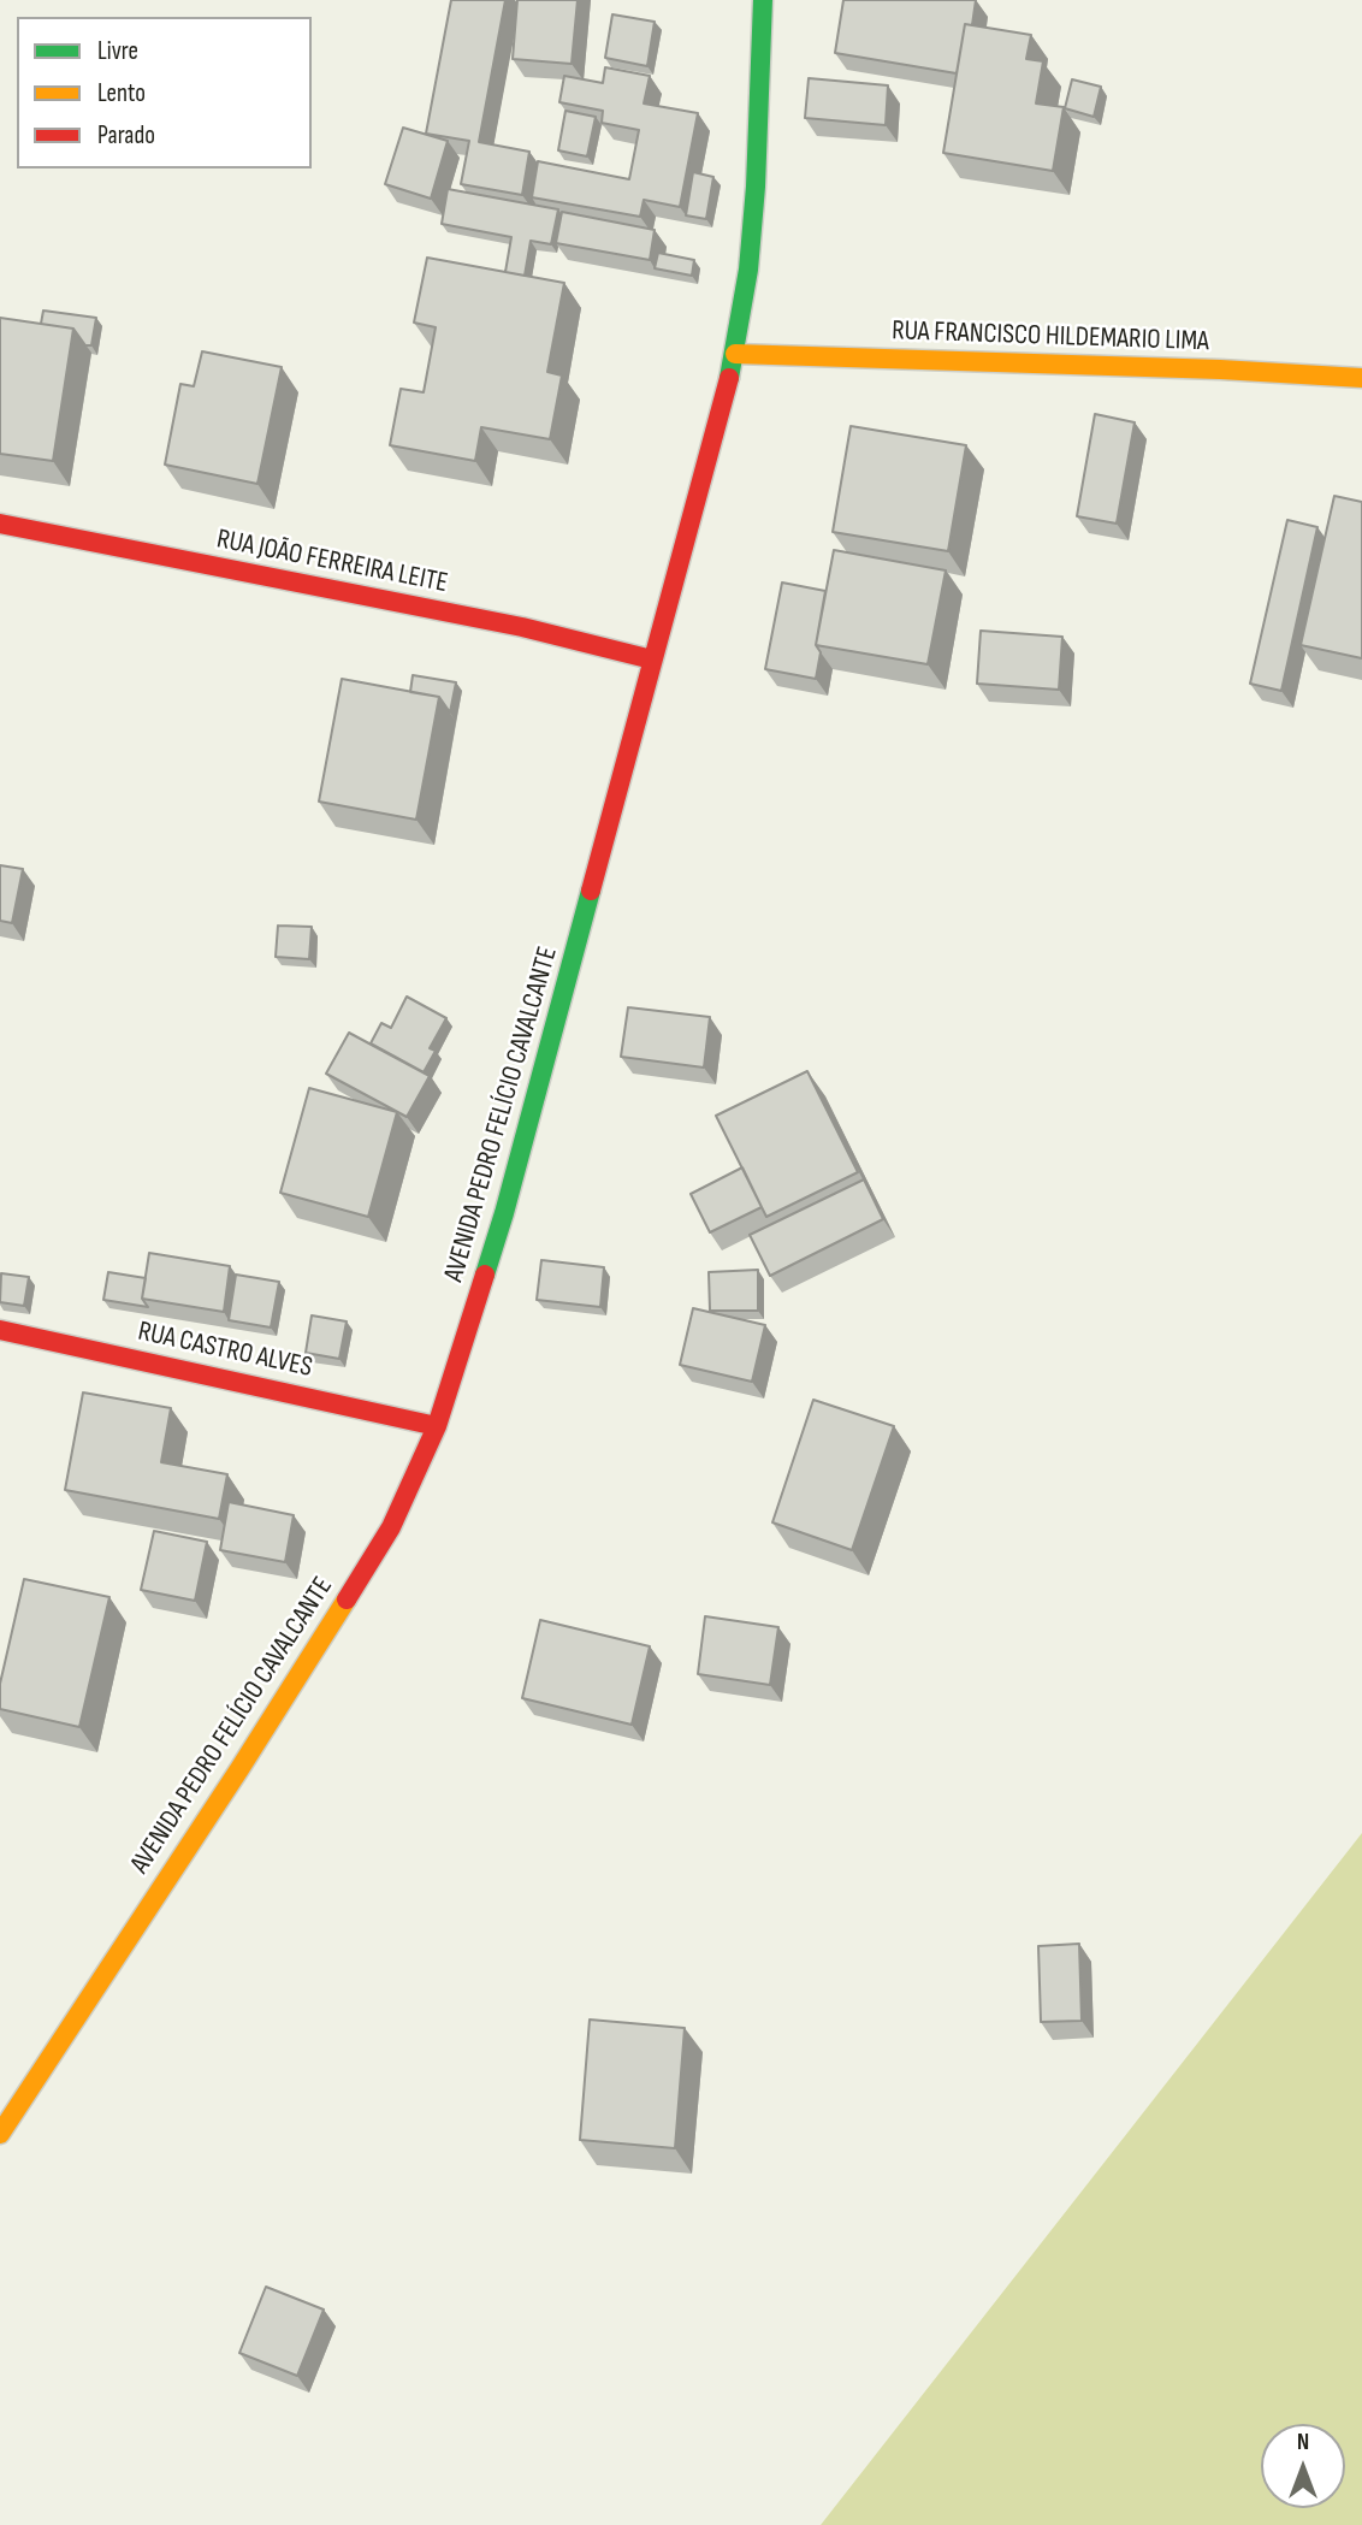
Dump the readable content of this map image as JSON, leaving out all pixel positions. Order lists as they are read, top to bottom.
{
  "streets": {
    "street": [
      "RUA FRANCISCO HILDEMARIO LIMA",
      "RUA JOÃO FERREIRA LEITE",
      "AVENIDA PEDRO FELÍCIO CAVALCANTE",
      "RUA CASTRO ALVES"
    ]
  },
  "crossings": [
    ["RUA FRANCISCO HILDEMARIO LIMA", "AVENIDA PEDRO FELÍCIO CAVALCANTE"],
    ["RUA JOÃO FERREIRA LEITE", "AVENIDA PEDRO FELÍCIO CAVALCANTE"],
    ["AVENIDA PEDRO FELÍCIO CAVALCANTE", "RUA CASTRO ALVES"]
  ],
  "legend": ["Livre", "Lento", "Parado"],
  "north": "top"
}
